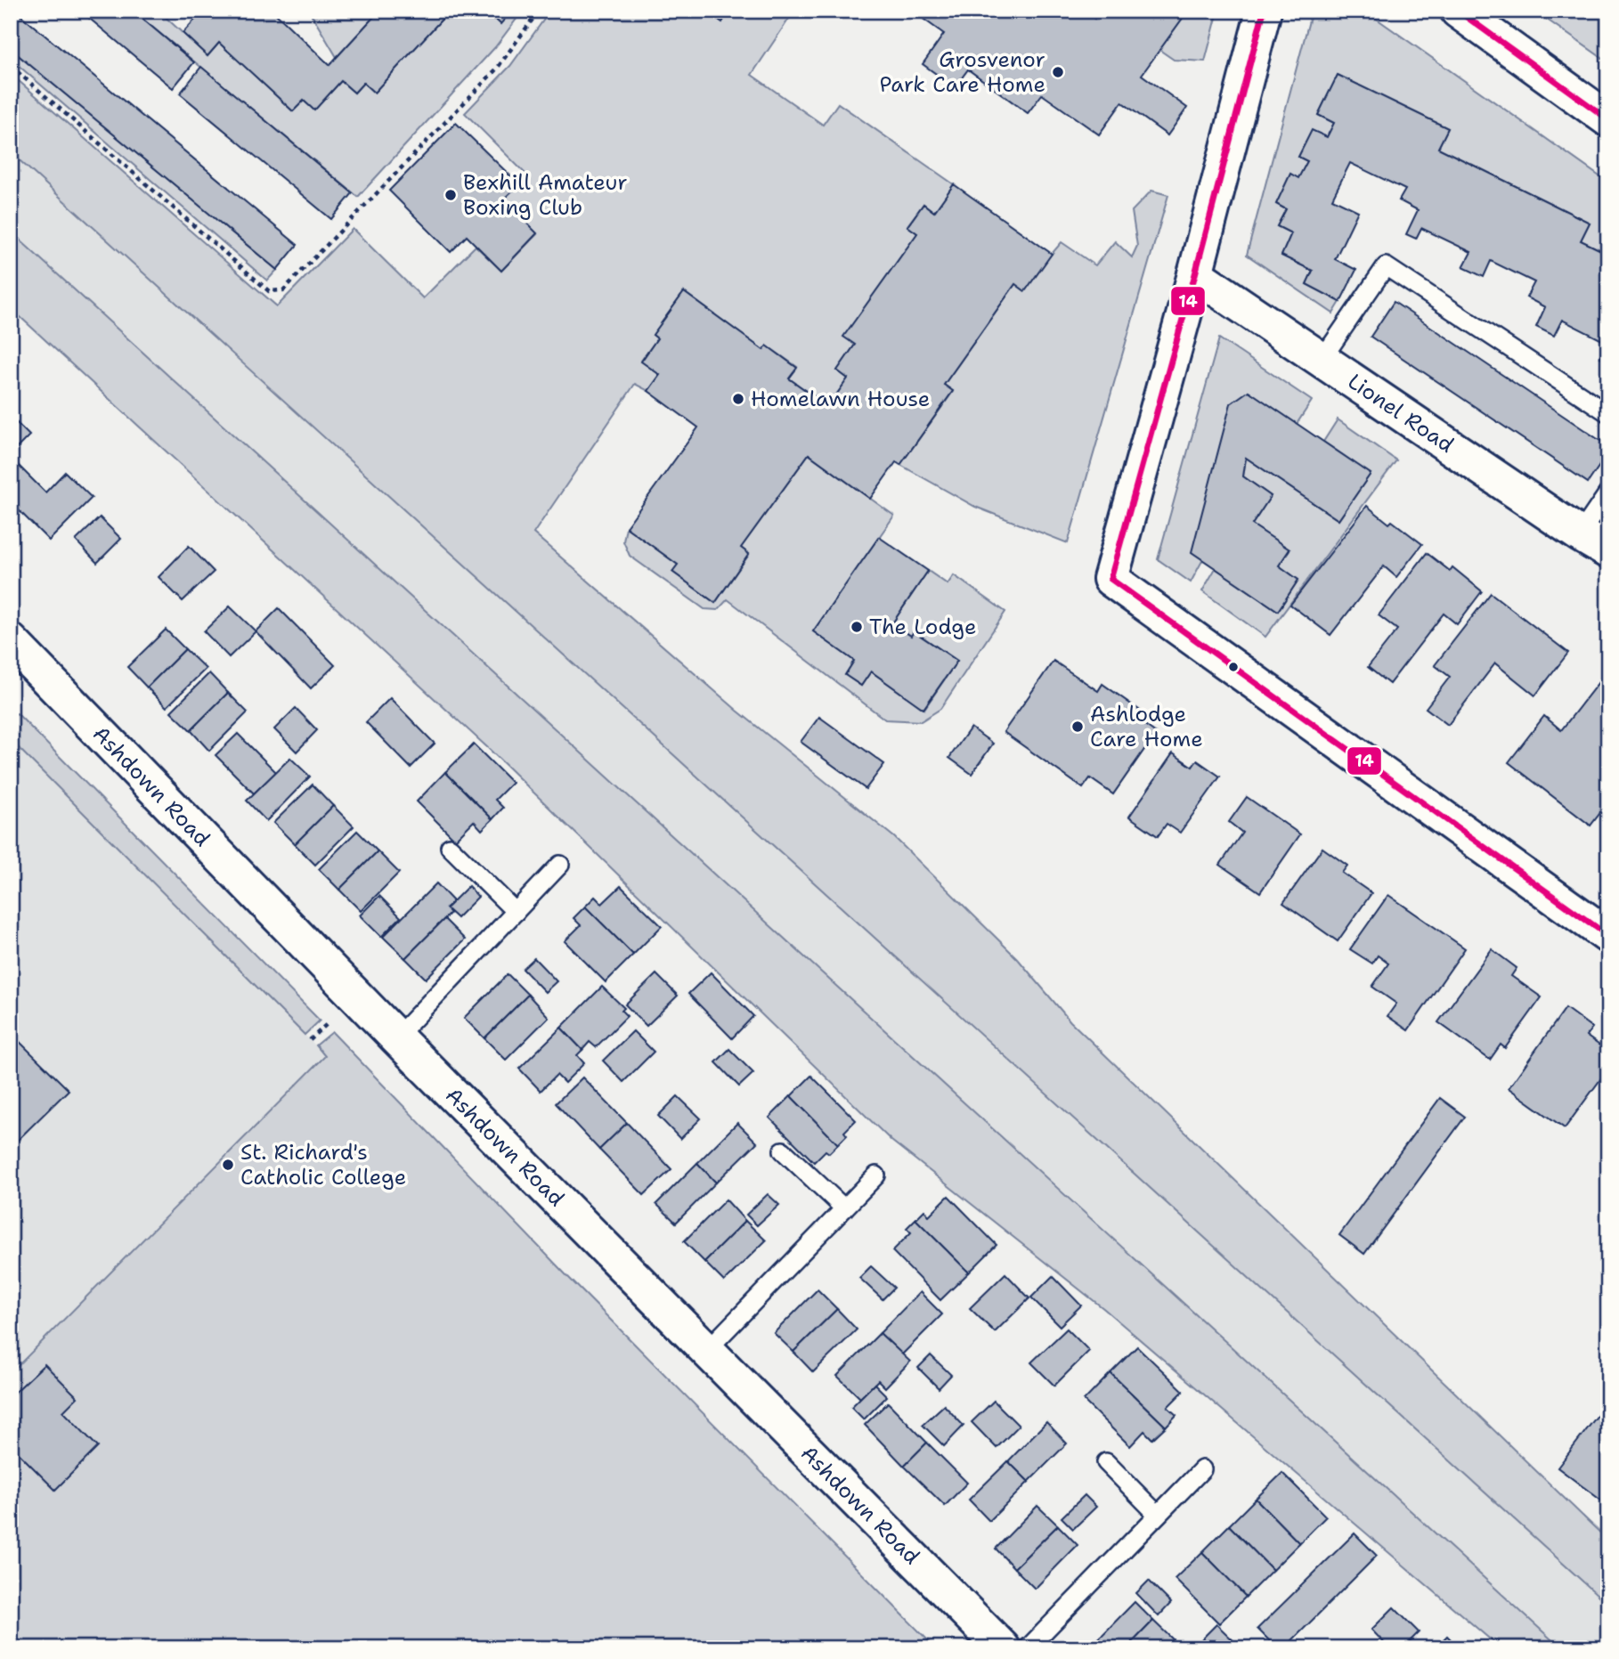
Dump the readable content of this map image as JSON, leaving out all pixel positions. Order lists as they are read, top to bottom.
{
  "streets": {
    "street": ["Lionel Road", "Ashdown Road"]
  },
  "places": [
    "Grosvenor Park Care Home",
    "Bexhill Amateur Boxing Club",
    "Homelawn House",
    "The Lodge",
    "Ashlodge Care Home",
    "St. Richard's Catholic College"
  ],
  "lines": ["transit line 14"]
}
